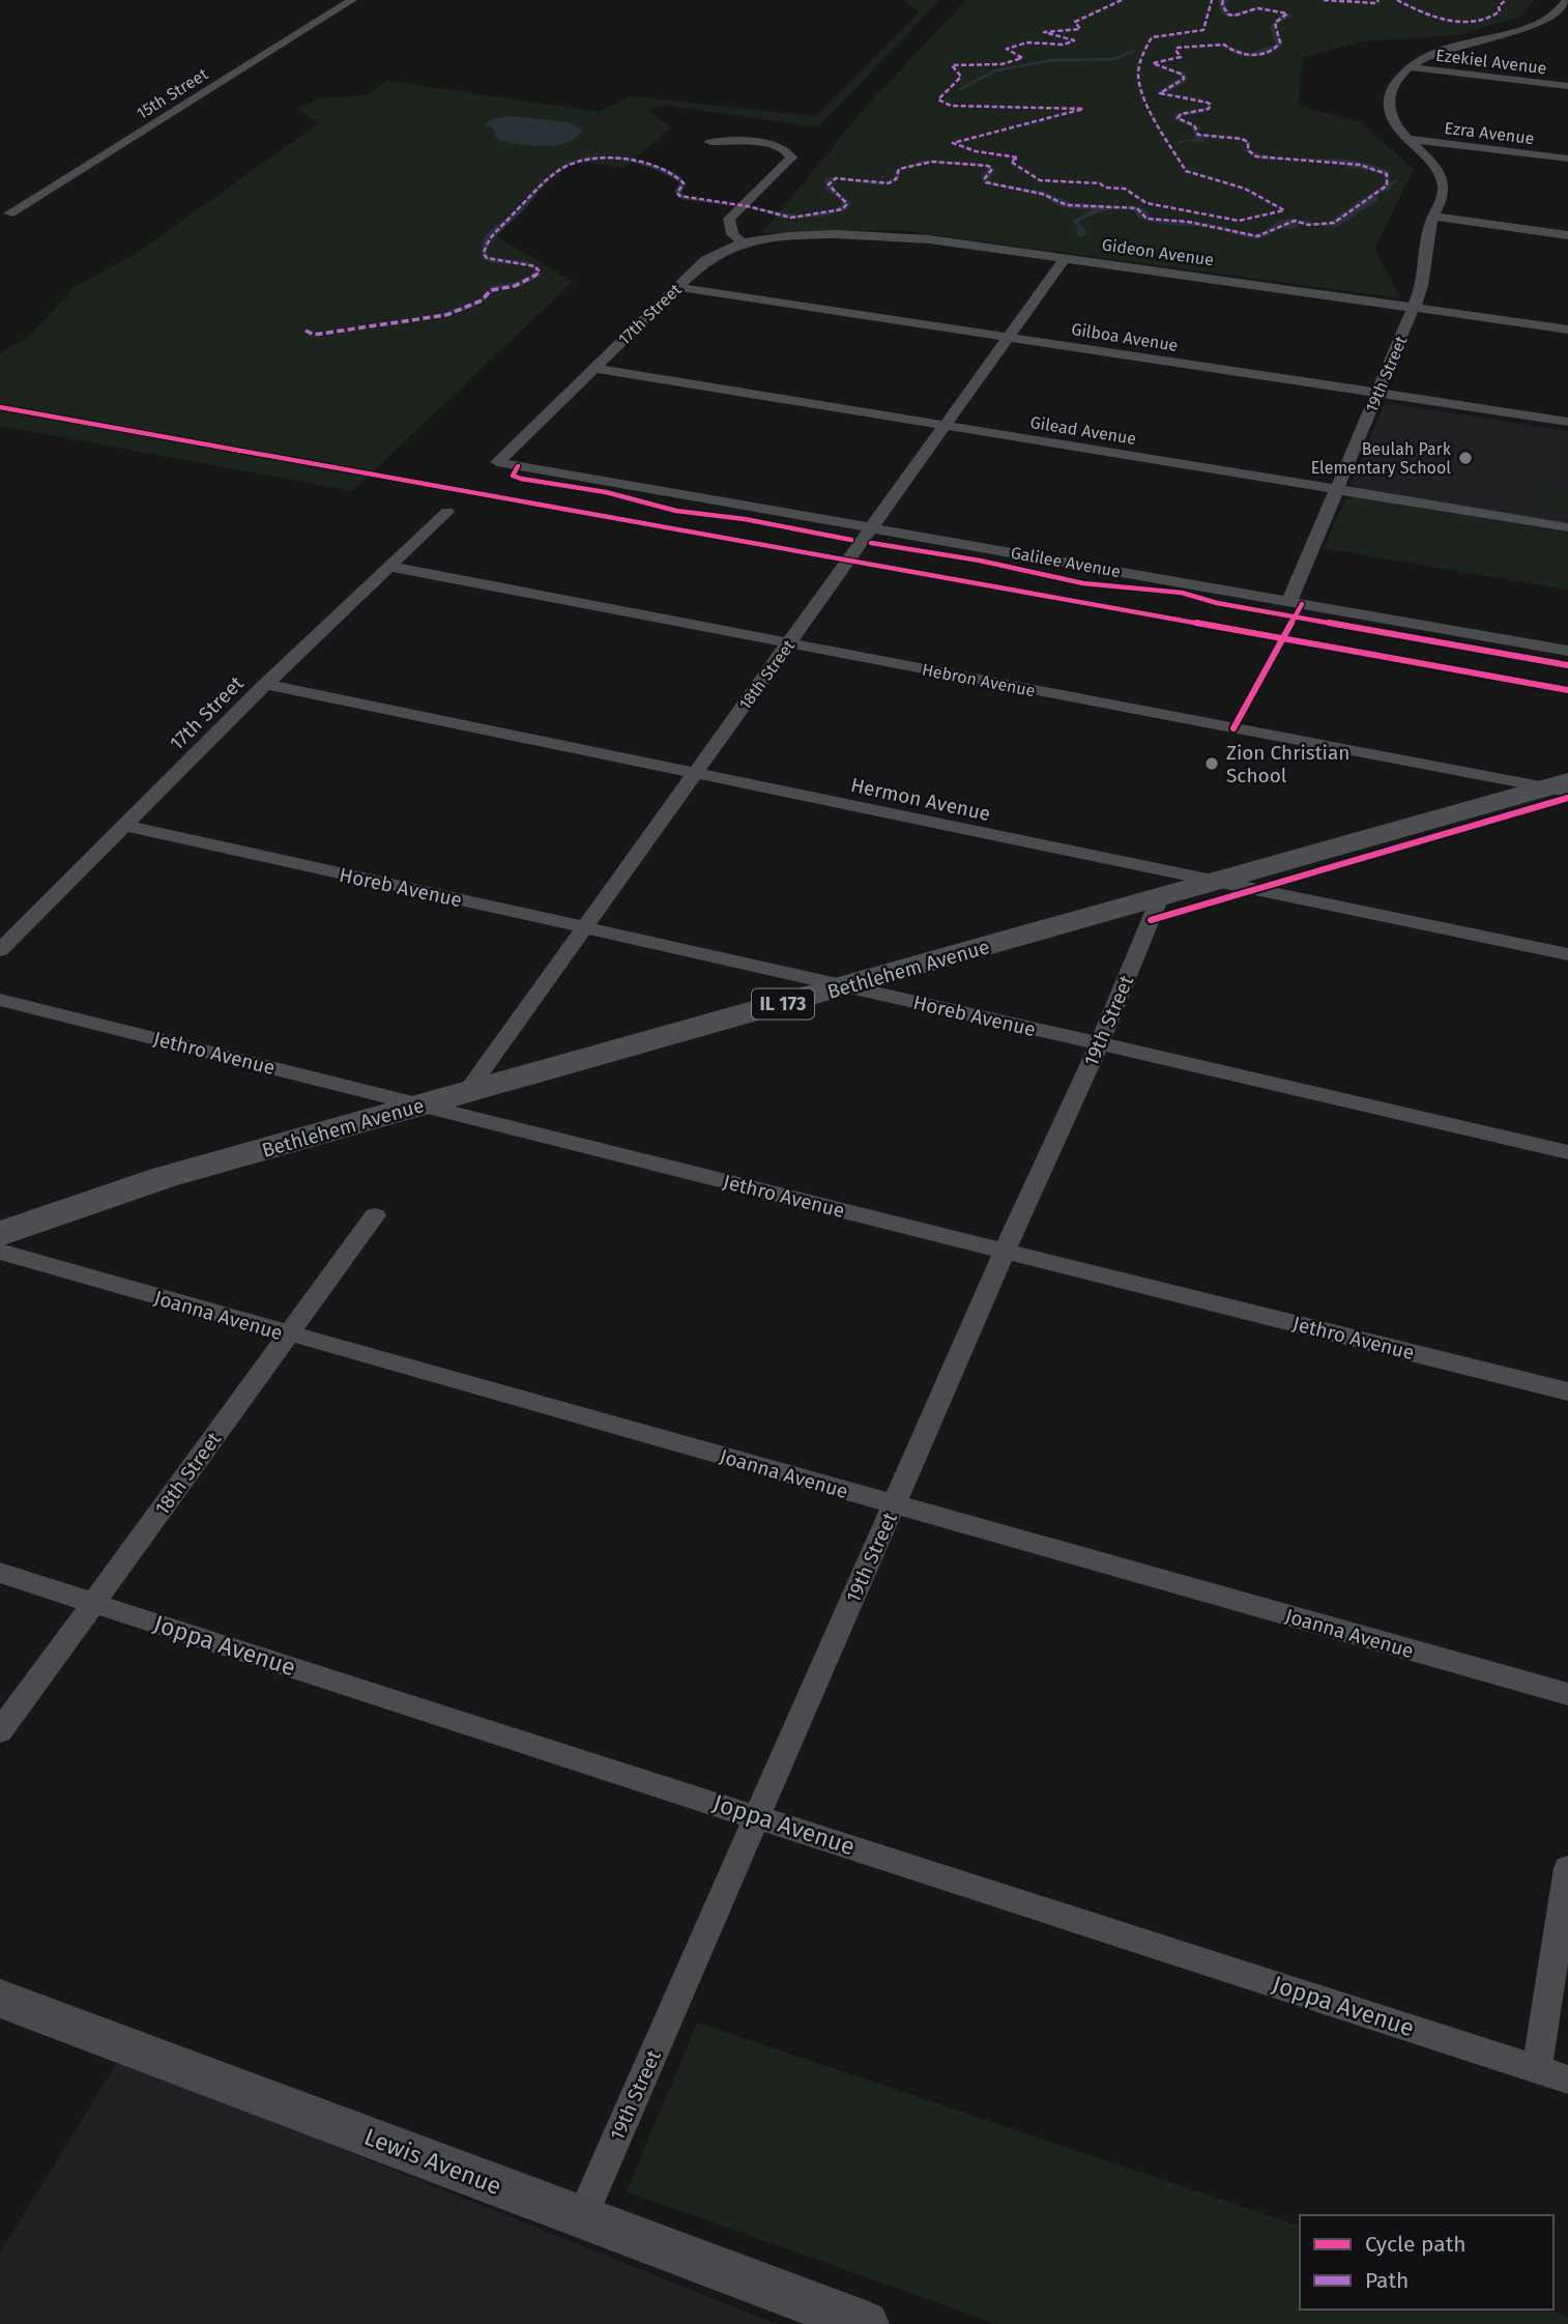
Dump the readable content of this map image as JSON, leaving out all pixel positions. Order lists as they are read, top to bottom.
{
  "streets": {
    "main road": ["Bethlehem Avenue", "IL 173", "Lewis Avenue"],
    "street": [
      "Ezekiel Avenue",
      "15th Street",
      "Ezra Avenue",
      "Gideon Avenue",
      "17th Street",
      "Gilboa Avenue",
      "19th Street",
      "Gilead Avenue",
      "Galilee Avenue",
      "18th Street",
      "Hebron Avenue",
      "Hermon Avenue",
      "Horeb Avenue",
      "Jethro Avenue",
      "Joanna Avenue",
      "Joppa Avenue"
    ]
  },
  "crossings": [
    ["Ezra Avenue", "19th Street"],
    ["Gideon Avenue", "17th Street"],
    ["Gideon Avenue", "19th Street"],
    ["Gideon Avenue", "18th Street"],
    ["17th Street", "Gilboa Avenue"],
    ["17th Street", "Gilead Avenue"],
    ["17th Street", "Galilee Avenue"],
    ["17th Street", "Hebron Avenue"],
    ["17th Street", "Hermon Avenue"],
    ["17th Street", "Horeb Avenue"],
    ["Gilboa Avenue", "19th Street"],
    ["Gilboa Avenue", "18th Street"],
    ["19th Street", "Gilead Avenue"],
    ["19th Street", "Galilee Avenue"],
    ["19th Street", "Horeb Avenue"],
    ["19th Street", "Bethlehem Avenue"],
    ["19th Street", "Jethro Avenue"],
    ["19th Street", "Joanna Avenue"],
    ["19th Street", "Joppa Avenue"],
    ["19th Street", "Lewis Avenue"],
    ["Gilead Avenue", "18th Street"],
    ["Galilee Avenue", "18th Street"],
    ["18th Street", "Hebron Avenue"],
    ["18th Street", "Hermon Avenue"],
    ["18th Street", "Horeb Avenue"],
    ["18th Street", "Bethlehem Avenue"],
    ["18th Street", "Joanna Avenue"],
    ["18th Street", "Joppa Avenue"],
    ["Hebron Avenue", "Bethlehem Avenue"],
    ["Hermon Avenue", "Bethlehem Avenue"],
    ["Horeb Avenue", "Bethlehem Avenue"],
    ["Bethlehem Avenue", "Jethro Avenue"]
  ],
  "places": ["Beulah Park Elementary School", "Zion Christian School"],
  "legend": ["Cycle path", "Path"]
}
